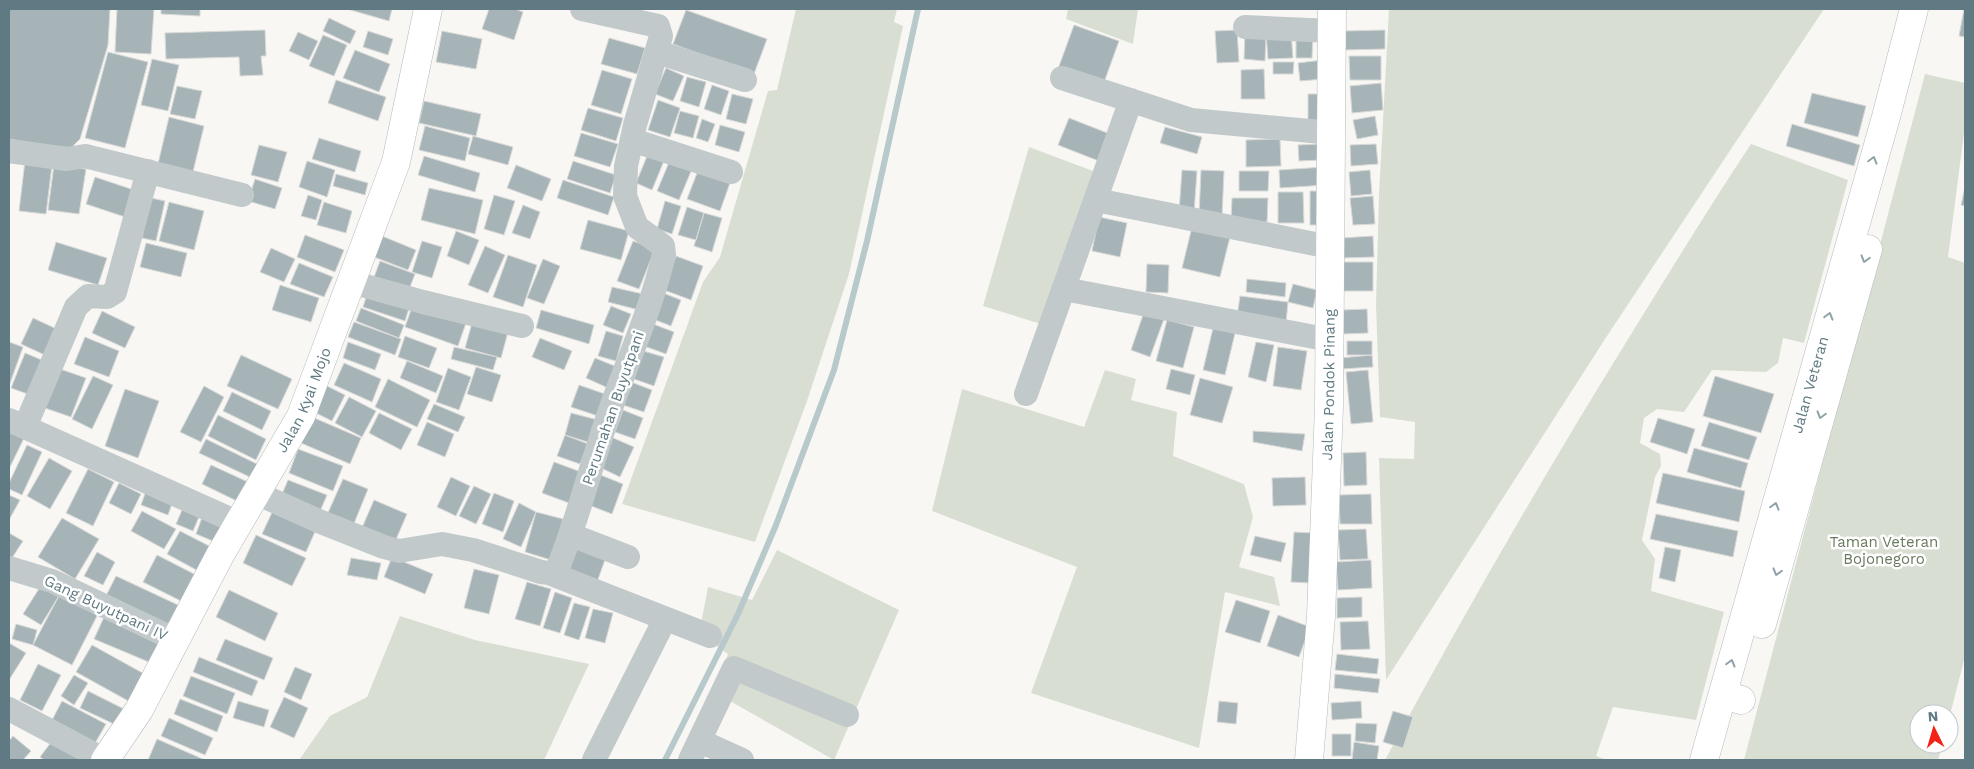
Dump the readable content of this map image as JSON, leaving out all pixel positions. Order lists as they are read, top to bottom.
{
  "streets": {
    "street": [
      "Jalan Pondok Pinang",
      "Jalan Veteran",
      "Jalan Kyai Mojo",
      "Perumahan Buyutpani",
      "Gang Buyutpani IV"
    ]
  },
  "crossings": [
    ["Jalan Kyai Mojo", "Gang Buyutpani IV"]
  ],
  "parks": ["Taman Veteran Bojonegoro"],
  "north": "top"
}
